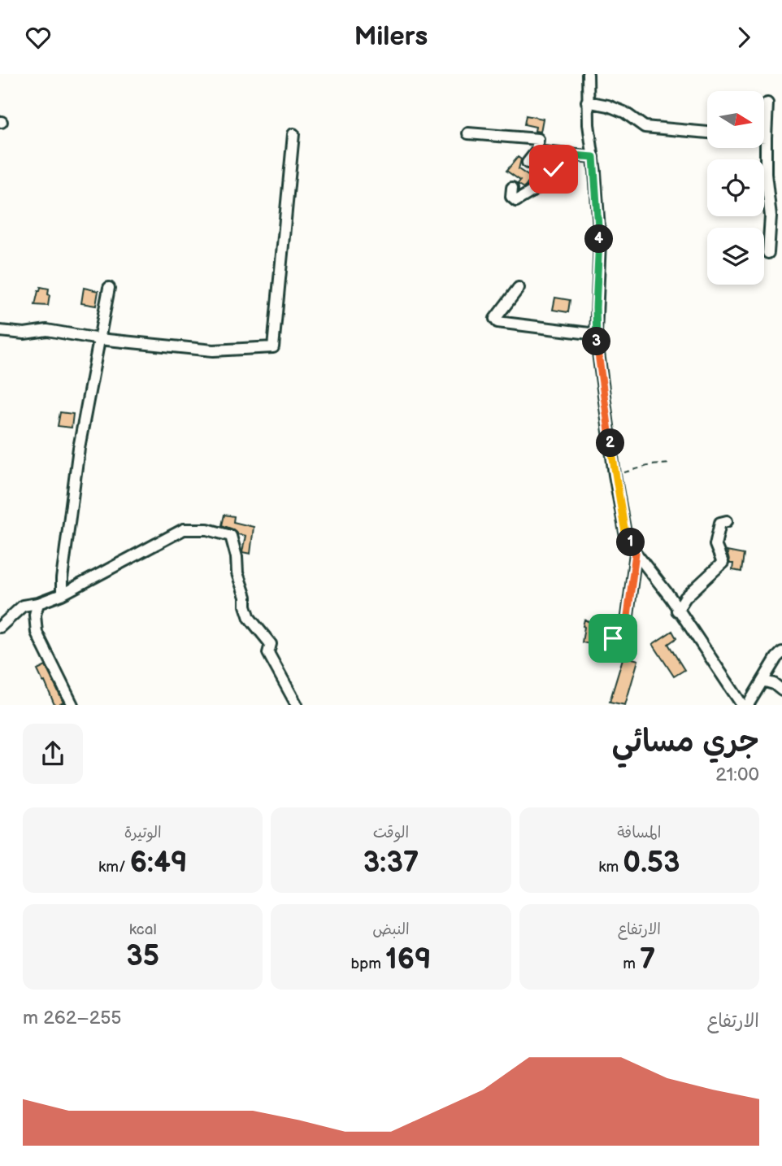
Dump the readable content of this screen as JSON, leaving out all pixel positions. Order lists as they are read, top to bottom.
{
  "north": "right",
  "page": {
    "header": "Milers",
    "pins": [
      "4",
      "3",
      "2",
      "1"
    ],
    "heading": ["جري مسائي", "21:00"],
    "stats": [
      ["المسافة", "0.53 km"],
      ["الوقت", "3:37"],
      ["الوتيرة", "6:49 /km"],
      ["الارتفاع", "7 m"],
      ["النبض", "169 bpm"],
      ["kcal", "35"]
    ],
    "chart": ["الارتفاع", "255–262 m"]
  }
}
